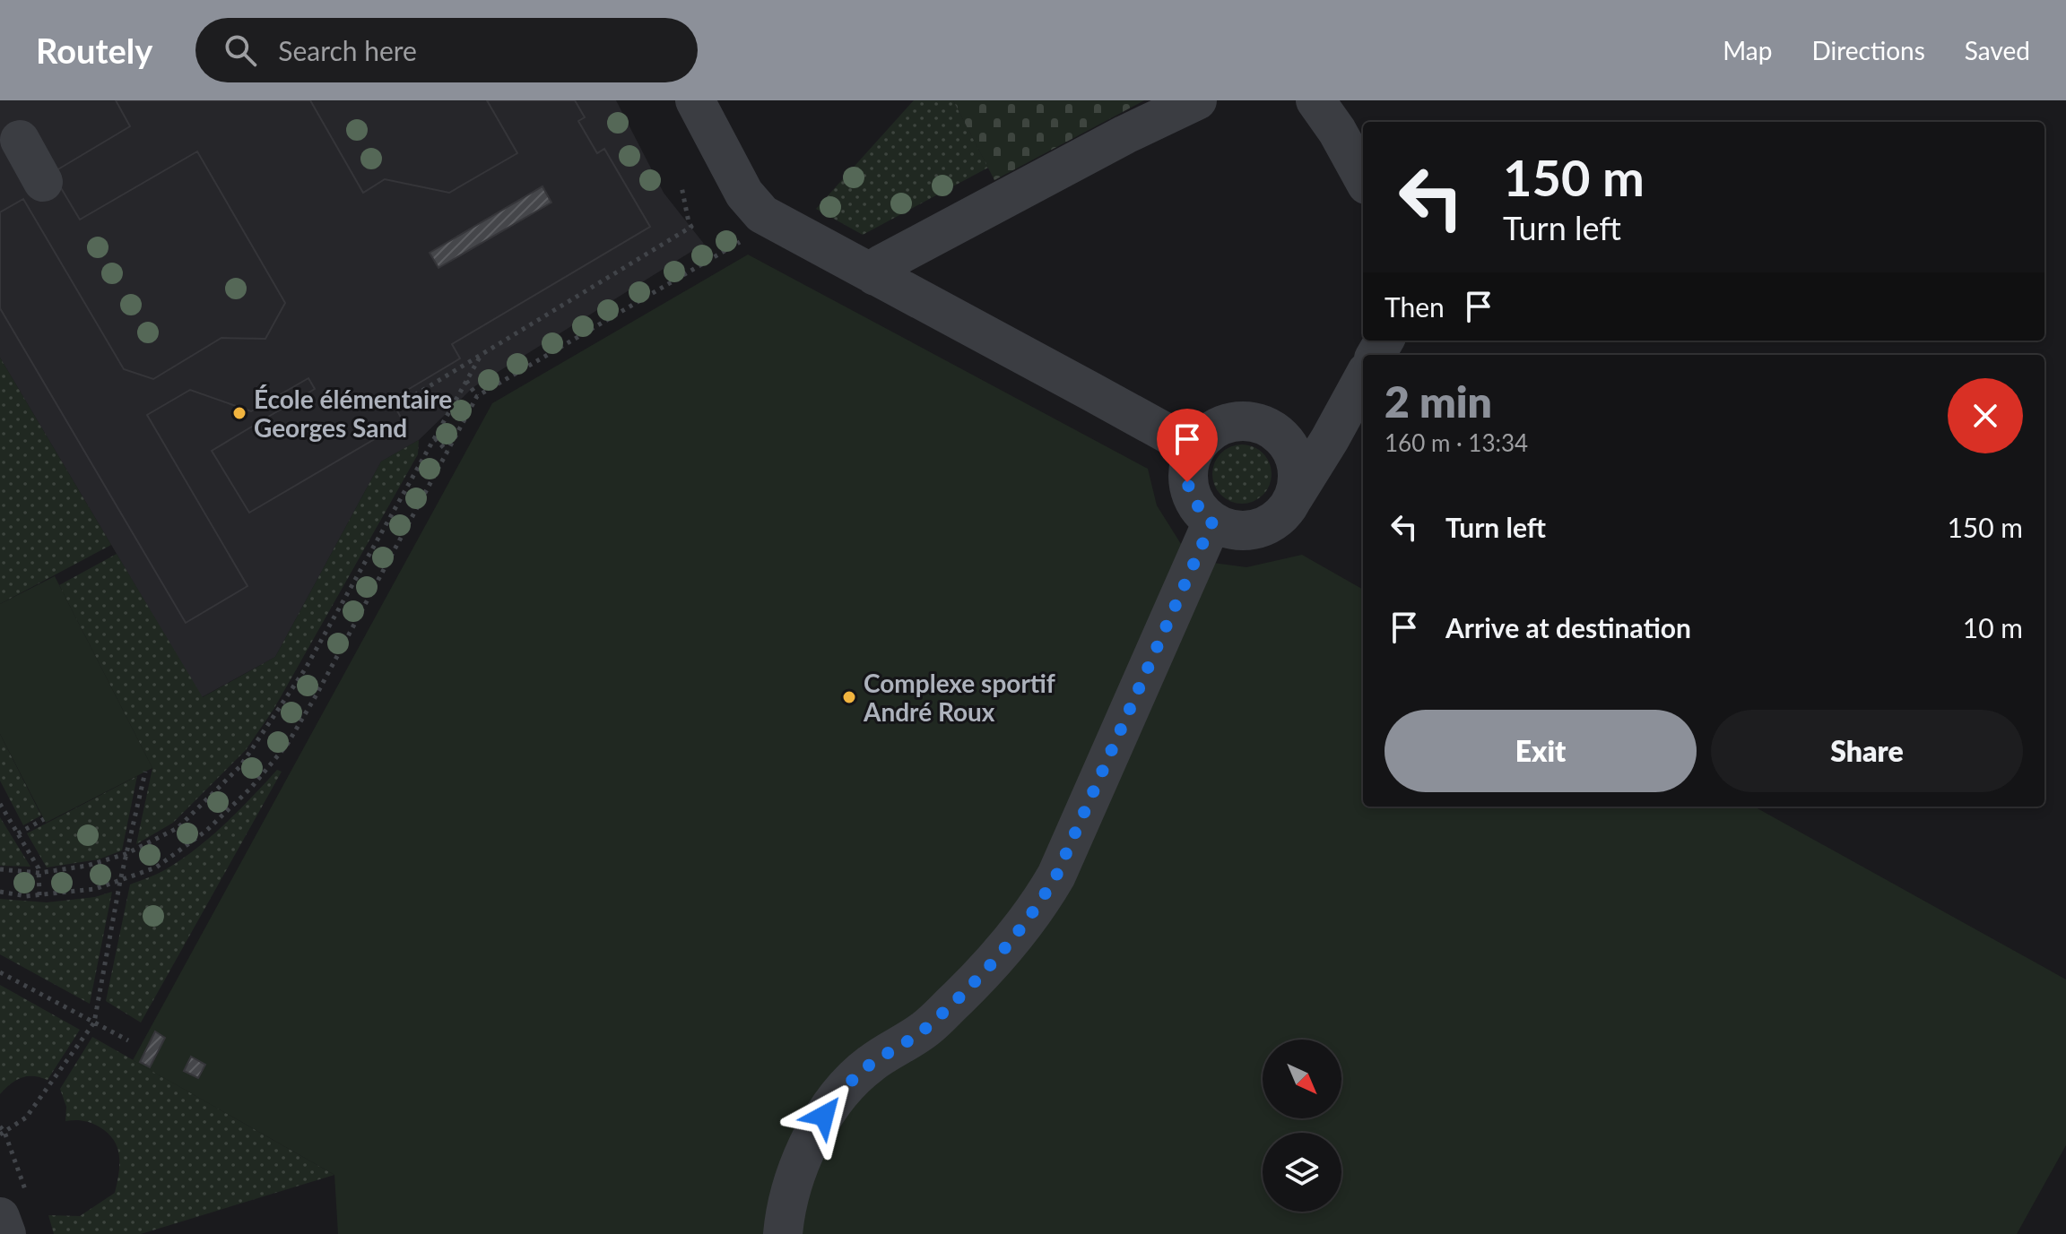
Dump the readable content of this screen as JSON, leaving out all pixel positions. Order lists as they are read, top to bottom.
{
  "places": ["École élémentaire Georges Sand", "Complexe sportif André Roux"],
  "north": "bottom right",
  "page": {
    "header": "Routely",
    "search": "Search here",
    "nav": ["Map", "Directions", "Saved"],
    "turn": ["150 m", "Turn left"],
    "then": "Then",
    "heading": ["2 min", "160 m · 13:34"],
    "list": [
      {
        "name": "Turn left",
        "value": "150 m"
      },
      {
        "name": "Arrive at destination",
        "value": "10 m"
      }
    ],
    "buttons": ["Exit", "Share"]
  }
}
